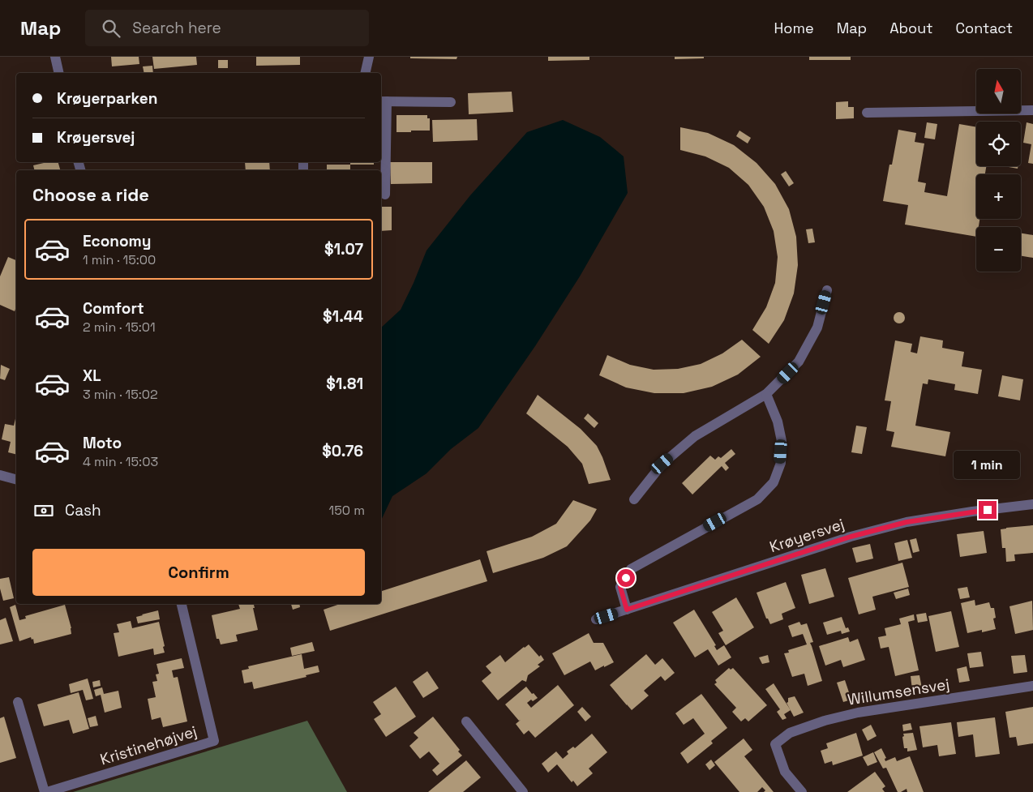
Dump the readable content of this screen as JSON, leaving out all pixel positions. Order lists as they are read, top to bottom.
{
  "streets": {
    "street": ["Krøyersvej", "Willumsensvej", "Kristinehøjvej"]
  },
  "north": "top",
  "page": {
    "header": "Map",
    "search": "Search here",
    "nav": [
      "Home",
      "Map",
      "About",
      "Contact"
    ],
    "map_buttons": ["+", "−"],
    "banner": ["Krøyerparken", "Krøyersvej"],
    "heading": "Choose a ride",
    "list": [
      {
        "name": "Economy",
        "note": "1 min · 15:00",
        "value": "$1.07"
      },
      {
        "name": "Comfort",
        "note": "2 min · 15:01",
        "value": "$1.44"
      },
      {
        "name": "XL",
        "note": "3 min · 15:02",
        "value": "$1.81"
      },
      {
        "name": "Moto",
        "note": "4 min · 15:03",
        "value": "$0.76"
      }
    ],
    "bubble": "1 min",
    "pay": ["Cash", "150 m"],
    "buttons": "Confirm"
  }
}
